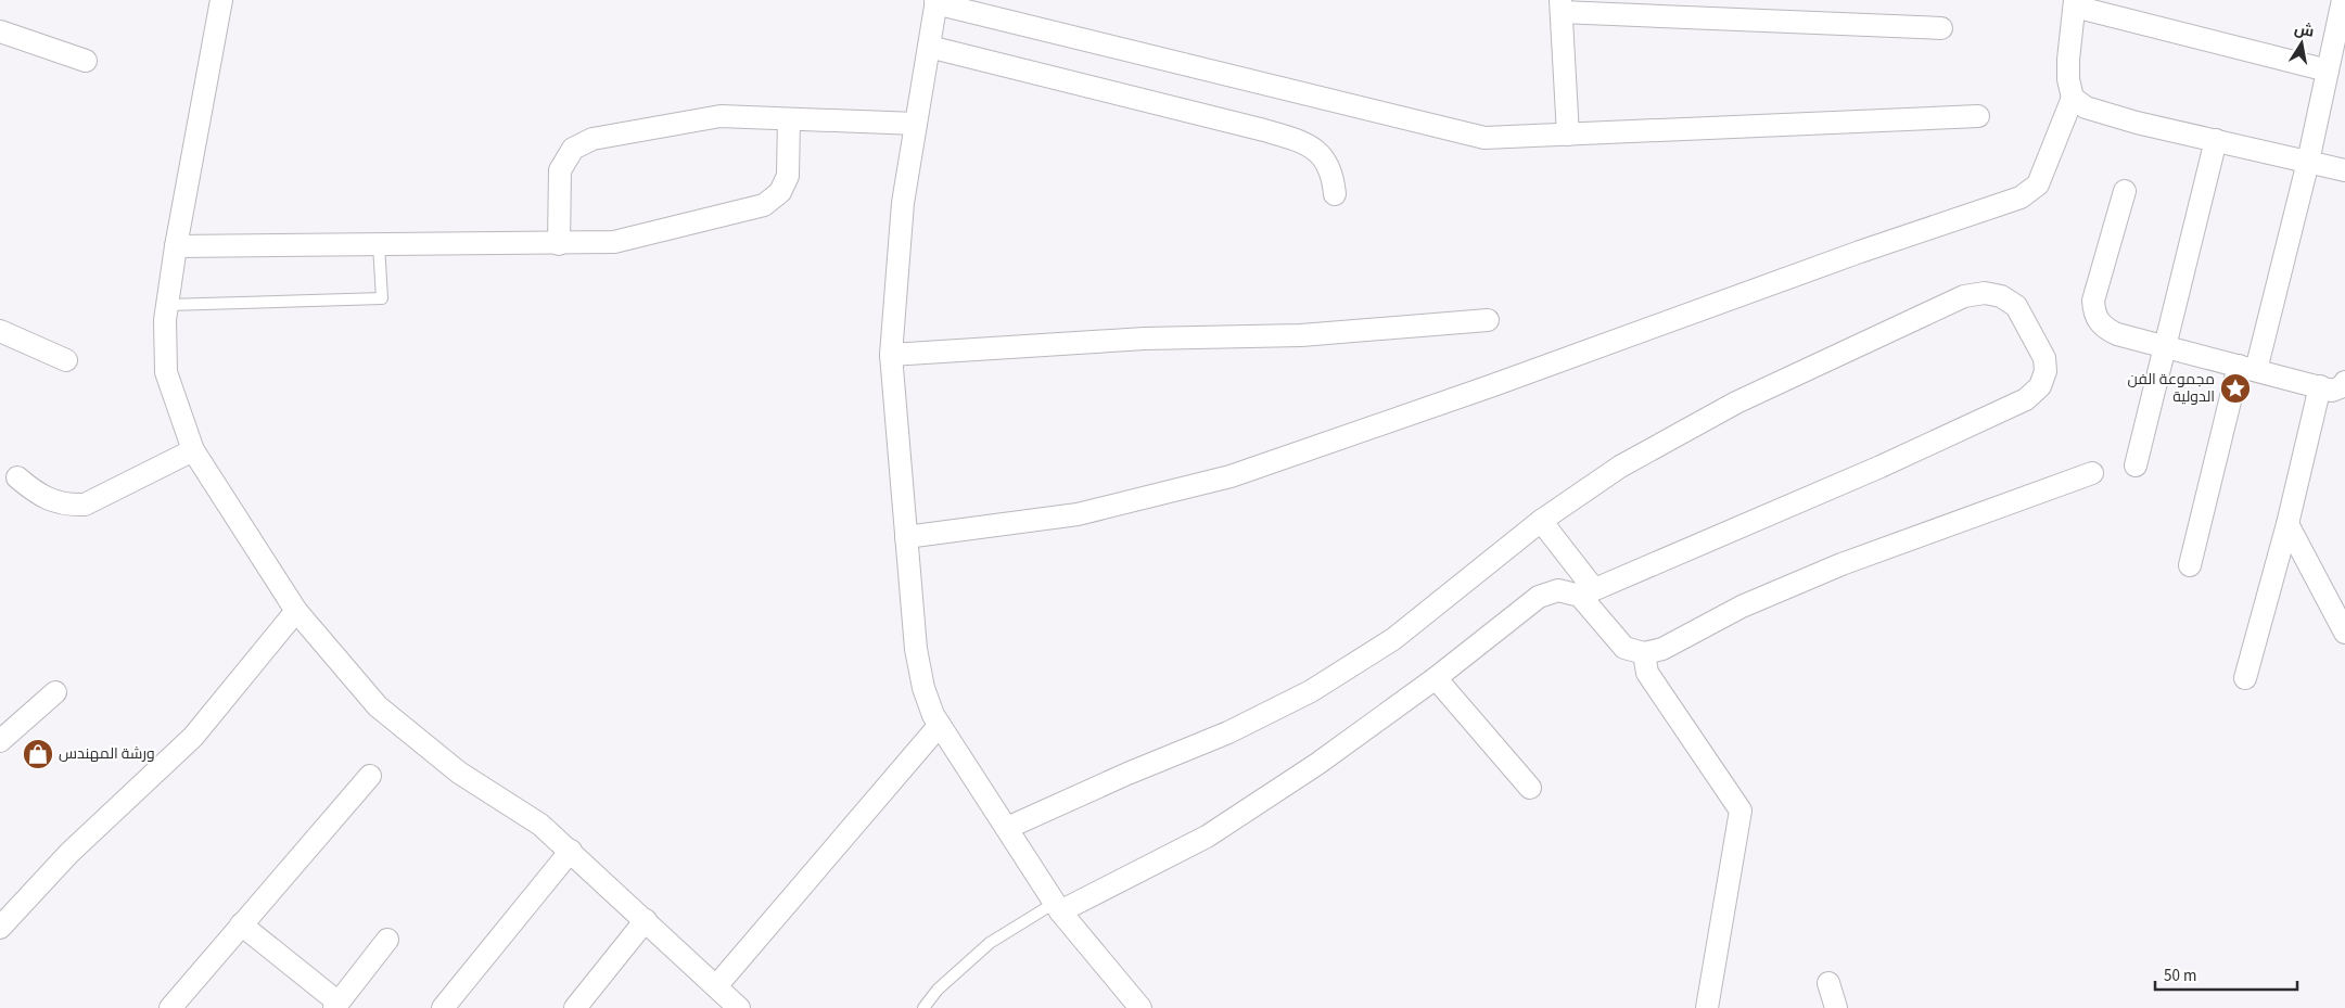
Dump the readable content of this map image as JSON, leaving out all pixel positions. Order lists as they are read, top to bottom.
{
  "places": {
    "place": ["مجموعة الفن الدولية"],
    "shop": ["ورشة المهندس"]
  },
  "scale_bar": "50 m",
  "north": "top"
}
